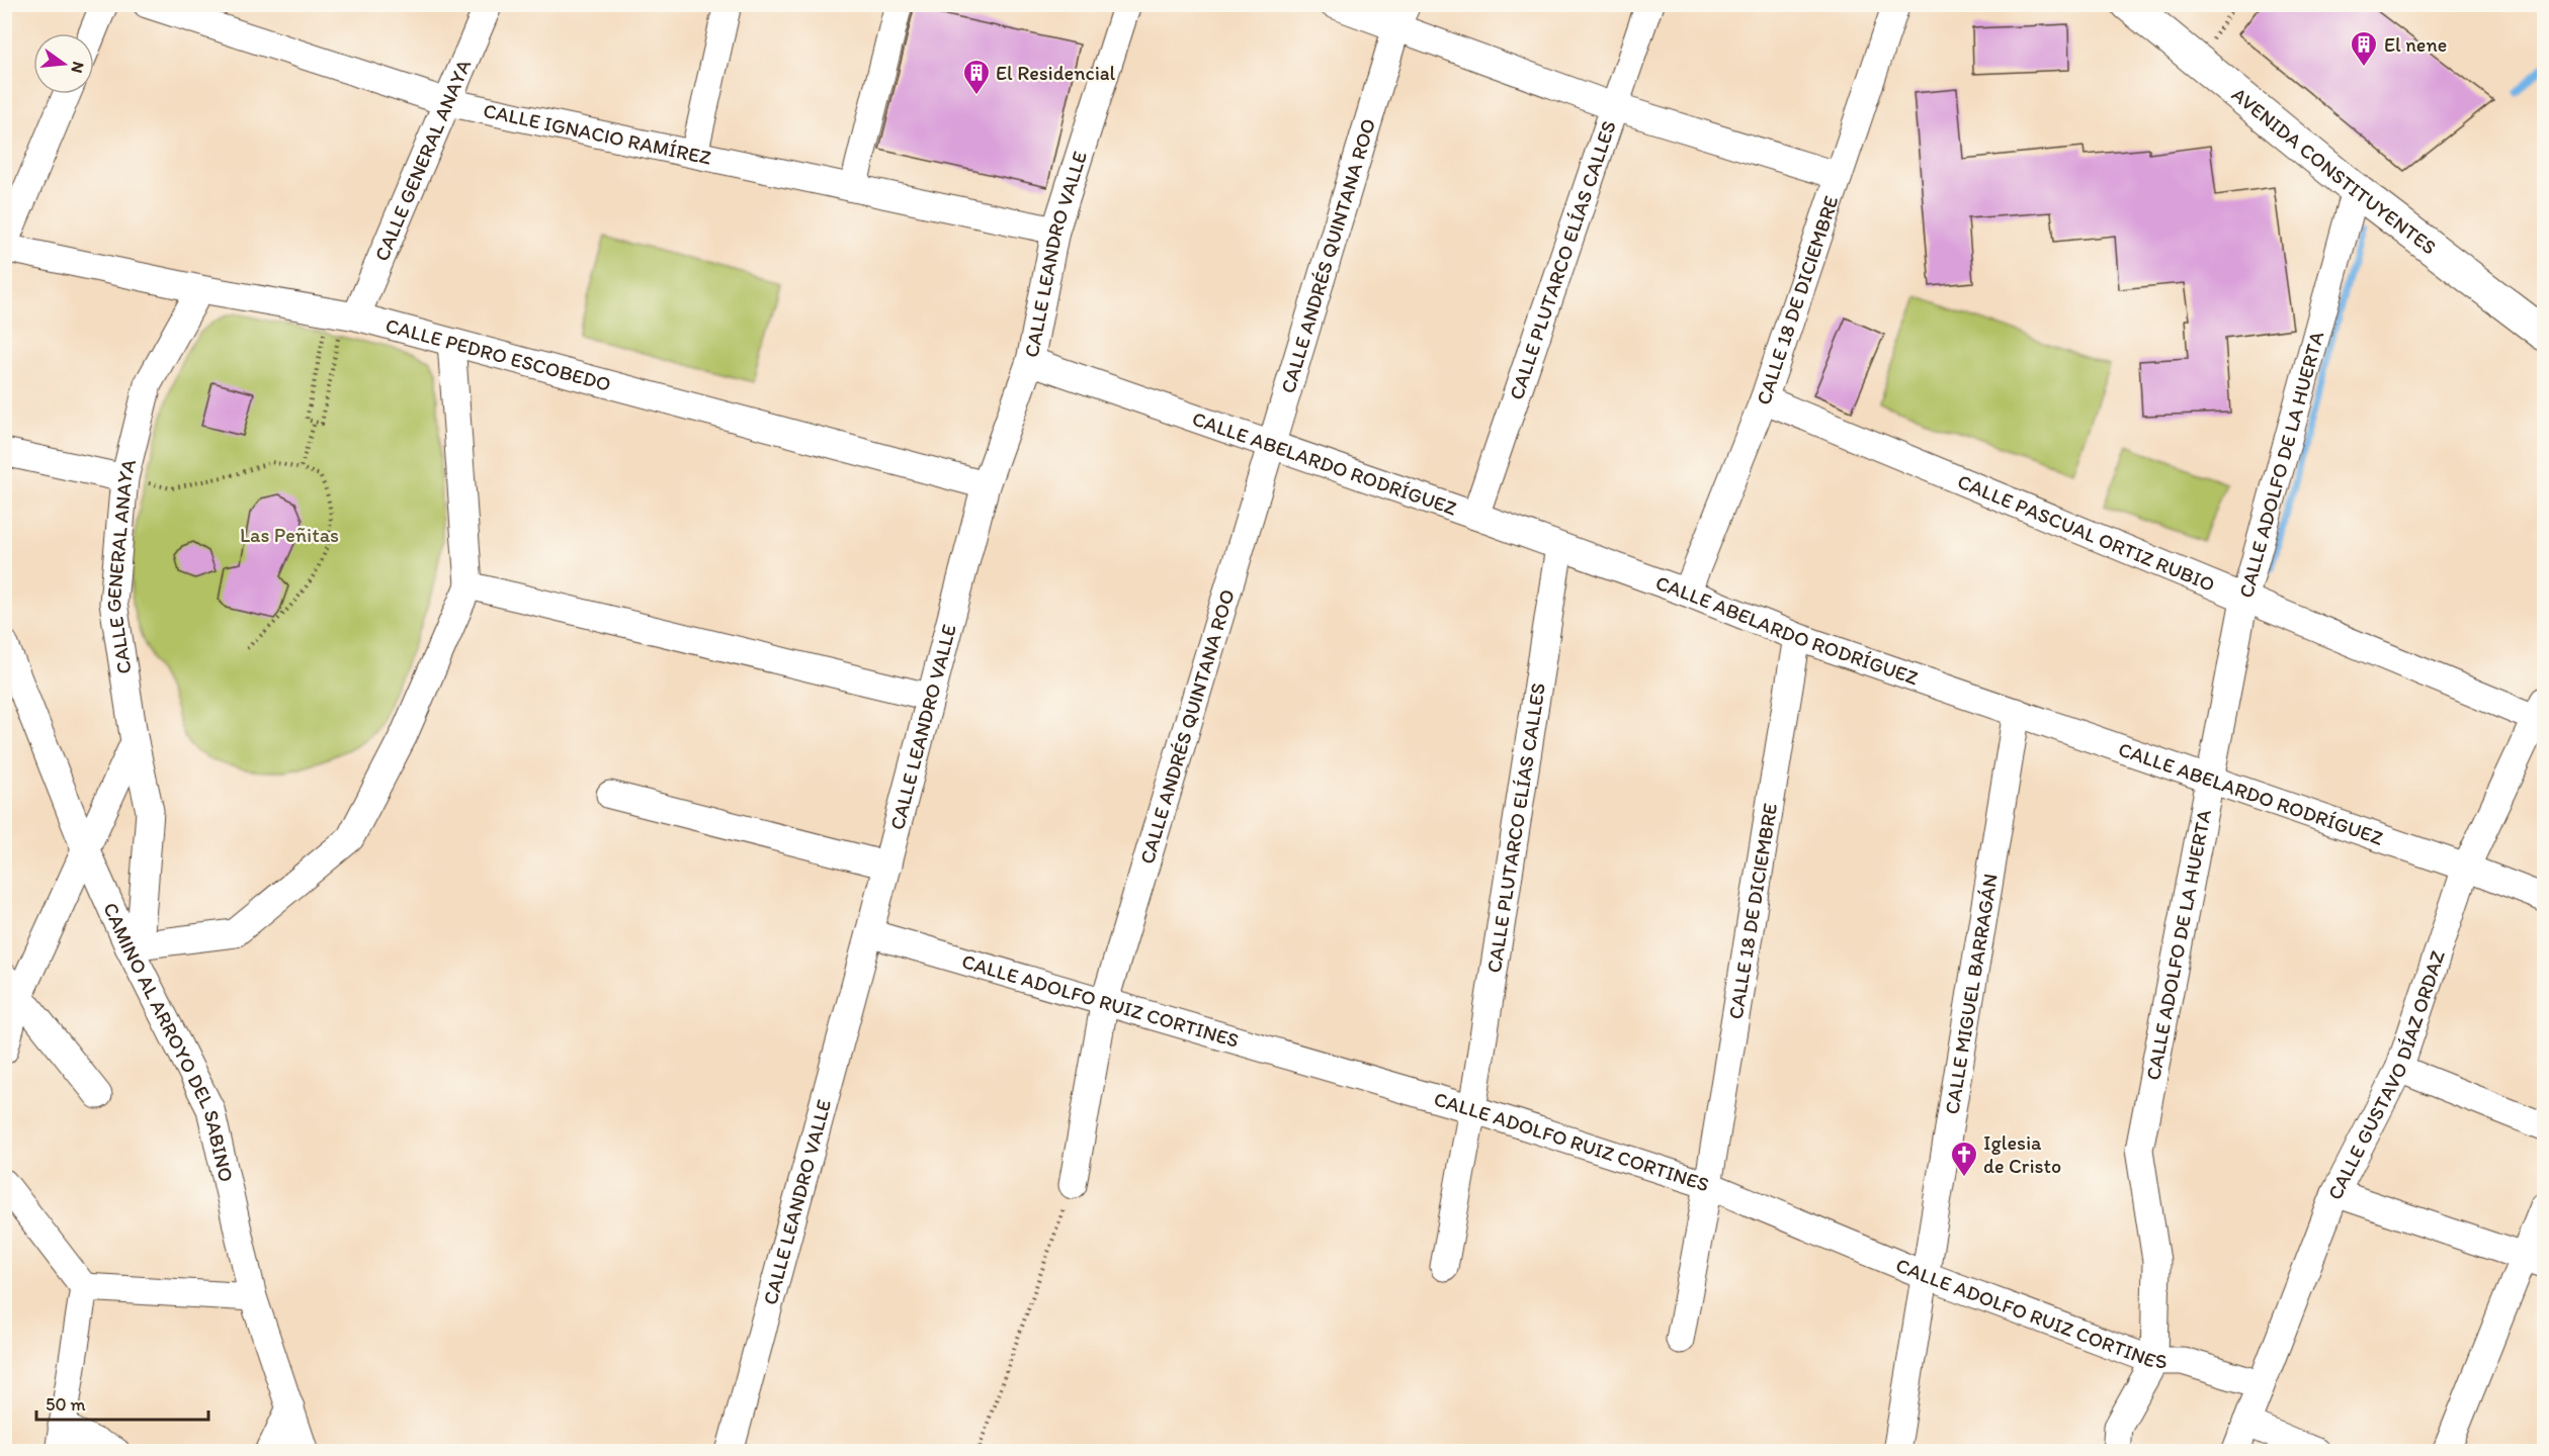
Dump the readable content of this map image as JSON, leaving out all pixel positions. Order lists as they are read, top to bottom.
{
  "streets": {
    "main road": ["AVENIDA CONSTITUYENTES"],
    "street": [
      "CALLE IGNACIO RAMÍREZ",
      "CALLE GENERAL ANAYA",
      "CALLE LEANDRO VALLE",
      "CALLE ANDRÉS QUINTANA ROO",
      "CALLE PLUTARCO ELÍAS CALLES",
      "CALLE 18 DE DICIEMBRE",
      "CALLE PEDRO ESCOBEDO",
      "CALLE ABELARDO RODRÍGUEZ",
      "CALLE ADOLFO DE LA HUERTA",
      "CALLE PASCUAL ORTIZ RUBIO",
      "CALLE MIGUEL BARRAGÁN",
      "CALLE ADOLFO RUIZ CORTINES",
      "CAMINO AL ARROYO DEL SABINO",
      "CALLE GUSTAVO DÍAZ ORDAZ"
    ]
  },
  "crossings": [
    ["CALLE IGNACIO RAMÍREZ", "CALLE GENERAL ANAYA"],
    ["CALLE IGNACIO RAMÍREZ", "CALLE LEANDRO VALLE"],
    ["CALLE GENERAL ANAYA", "CALLE PEDRO ESCOBEDO"],
    ["CALLE GENERAL ANAYA", "CAMINO AL ARROYO DEL SABINO"],
    ["AVENIDA CONSTITUYENTES", "CALLE ADOLFO DE LA HUERTA"],
    ["CALLE LEANDRO VALLE", "CALLE PEDRO ESCOBEDO"],
    ["CALLE LEANDRO VALLE", "CALLE ABELARDO RODRÍGUEZ"],
    ["CALLE LEANDRO VALLE", "CALLE ADOLFO RUIZ CORTINES"],
    ["CALLE ANDRÉS QUINTANA ROO", "CALLE ABELARDO RODRÍGUEZ"],
    ["CALLE ANDRÉS QUINTANA ROO", "CALLE ADOLFO RUIZ CORTINES"],
    ["CALLE PLUTARCO ELÍAS CALLES", "CALLE ABELARDO RODRÍGUEZ"],
    ["CALLE PLUTARCO ELÍAS CALLES", "CALLE ADOLFO RUIZ CORTINES"],
    ["CALLE 18 DE DICIEMBRE", "CALLE ABELARDO RODRÍGUEZ"],
    ["CALLE 18 DE DICIEMBRE", "CALLE PASCUAL ORTIZ RUBIO"],
    ["CALLE 18 DE DICIEMBRE", "CALLE ADOLFO RUIZ CORTINES"],
    ["CALLE ABELARDO RODRÍGUEZ", "CALLE ADOLFO DE LA HUERTA"],
    ["CALLE ABELARDO RODRÍGUEZ", "CALLE MIGUEL BARRAGÁN"],
    ["CALLE ABELARDO RODRÍGUEZ", "CALLE GUSTAVO DÍAZ ORDAZ"],
    ["CALLE ADOLFO DE LA HUERTA", "CALLE PASCUAL ORTIZ RUBIO"],
    ["CALLE ADOLFO DE LA HUERTA", "CALLE ADOLFO RUIZ CORTINES"],
    ["CALLE PASCUAL ORTIZ RUBIO", "CALLE GUSTAVO DÍAZ ORDAZ"],
    ["CALLE MIGUEL BARRAGÁN", "CALLE ADOLFO RUIZ CORTINES"],
    ["CALLE ADOLFO RUIZ CORTINES", "CALLE GUSTAVO DÍAZ ORDAZ"]
  ],
  "parks": ["Las Peñitas"],
  "places": {
    "building": ["El nene", "El Residencial"],
    "church": ["Iglesia de Cristo"]
  },
  "scale_bar": "50 m",
  "north": "right"
}
